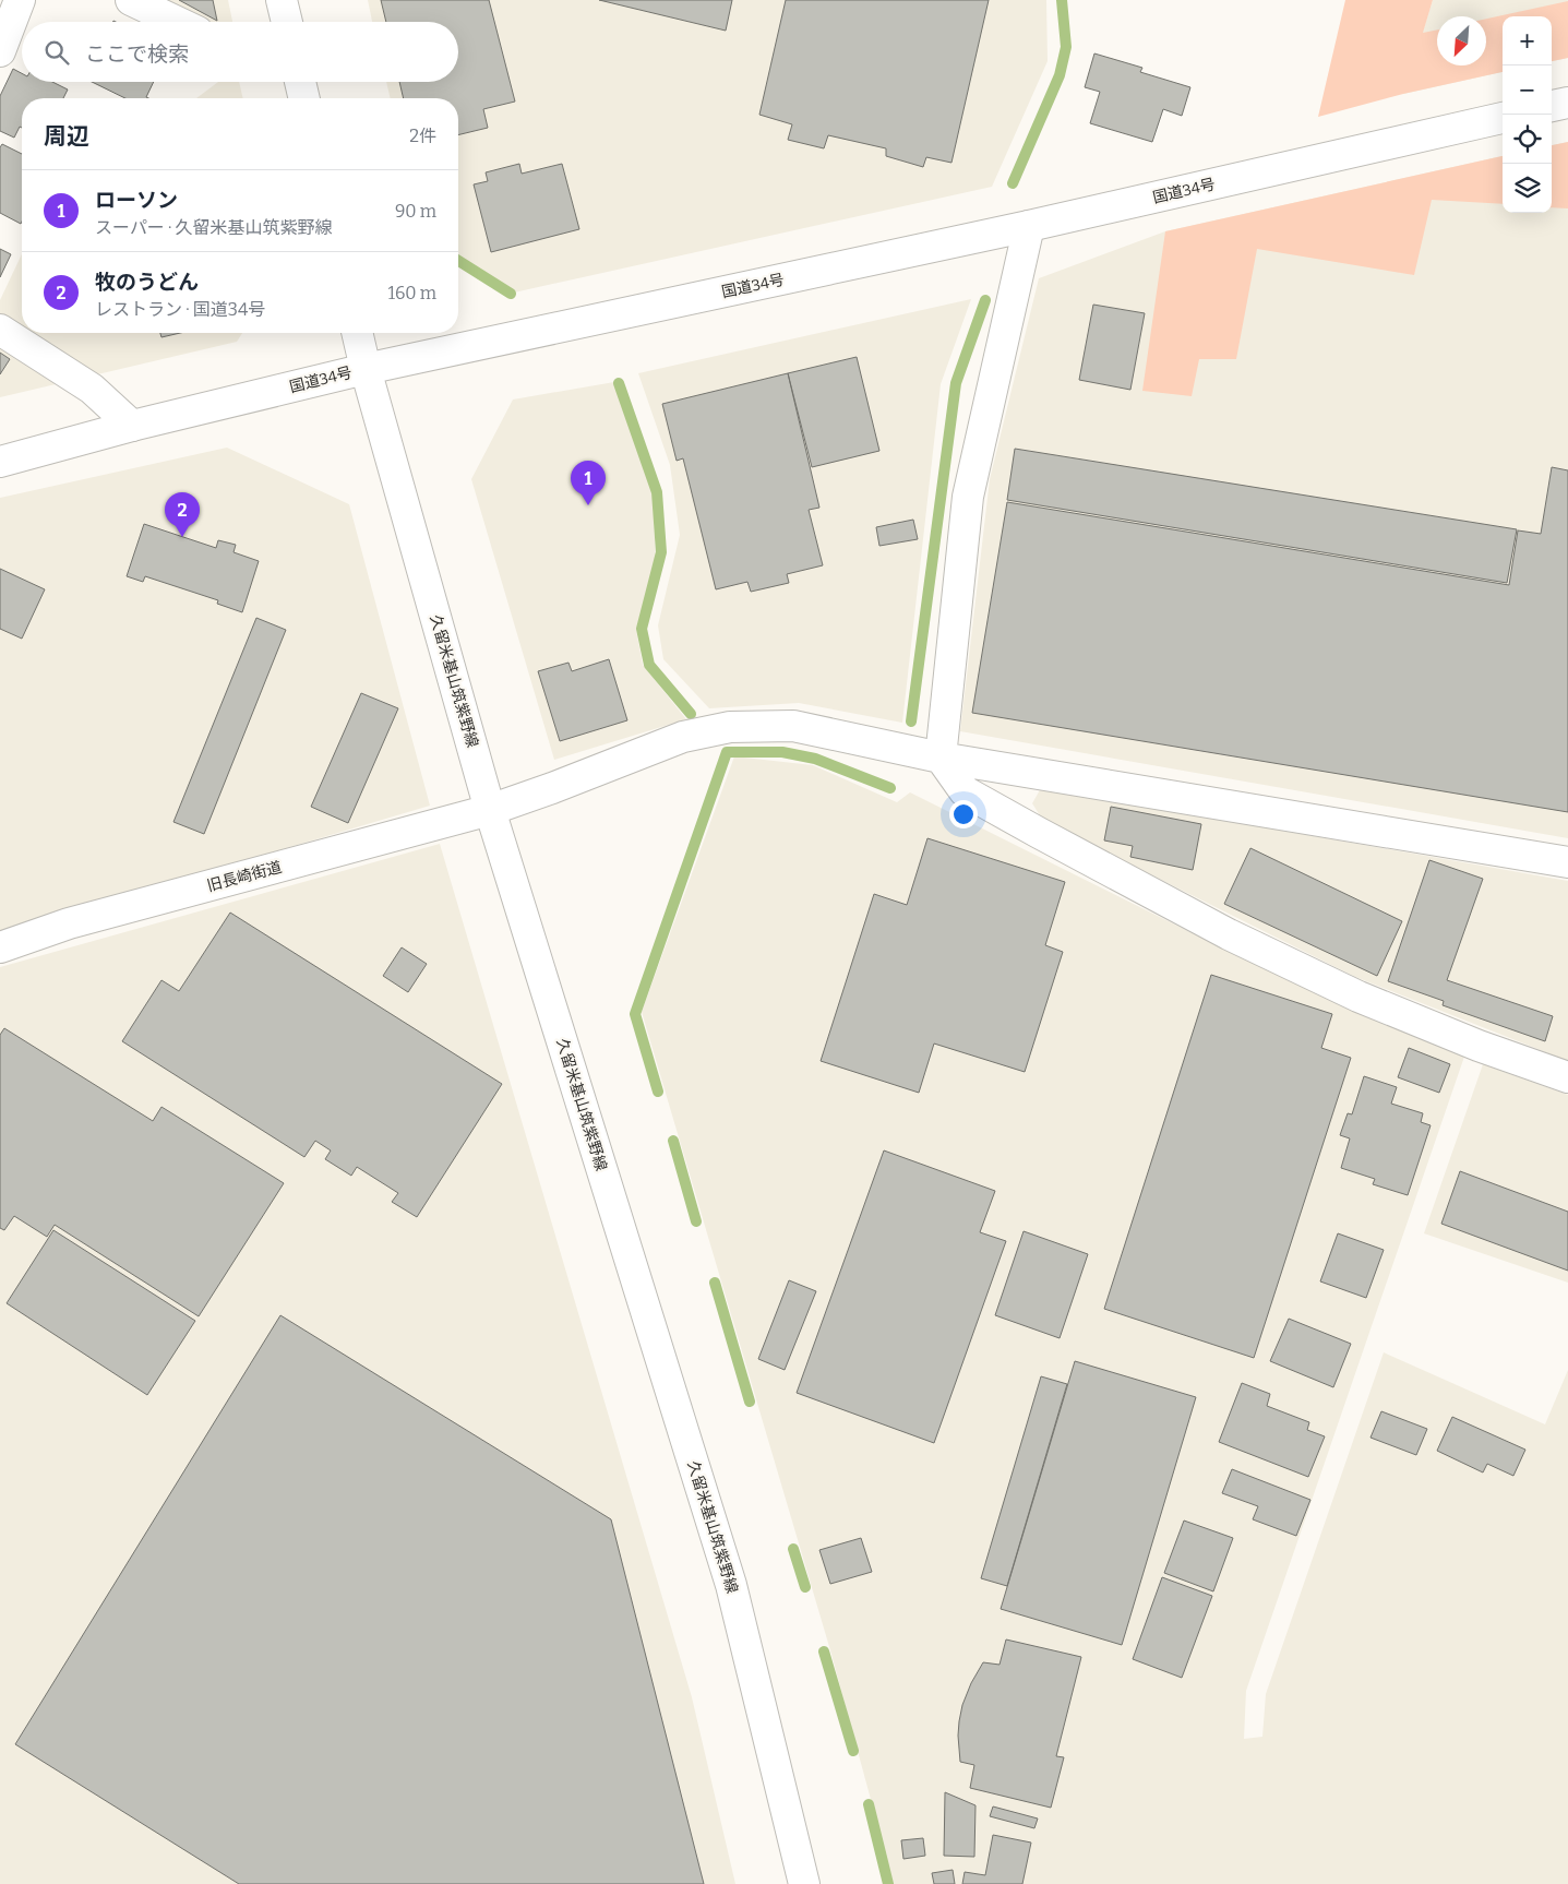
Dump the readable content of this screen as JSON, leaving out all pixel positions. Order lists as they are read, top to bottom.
{
  "streets": {
    "main road": ["国道34号", "久留米基山筑紫野線", "旧長崎街道"]
  },
  "crossings": [
    ["国道34号", "久留米基山筑紫野線"],
    ["久留米基山筑紫野線", "旧長崎街道"]
  ],
  "north": "bottom left",
  "page": {
    "map_buttons": ["+", "−"],
    "search": "ここで検索",
    "heading": ["周辺", "2件"],
    "list": [
      {
        "mark": "1",
        "name": "ローソン",
        "note": "スーパー · 久留米基山筑紫野線",
        "value": "90 m"
      },
      {
        "mark": "2",
        "name": "牧のうどん",
        "note": "レストラン · 国道34号",
        "value": "160 m"
      }
    ],
    "pins": ["1", "2"]
  }
}
